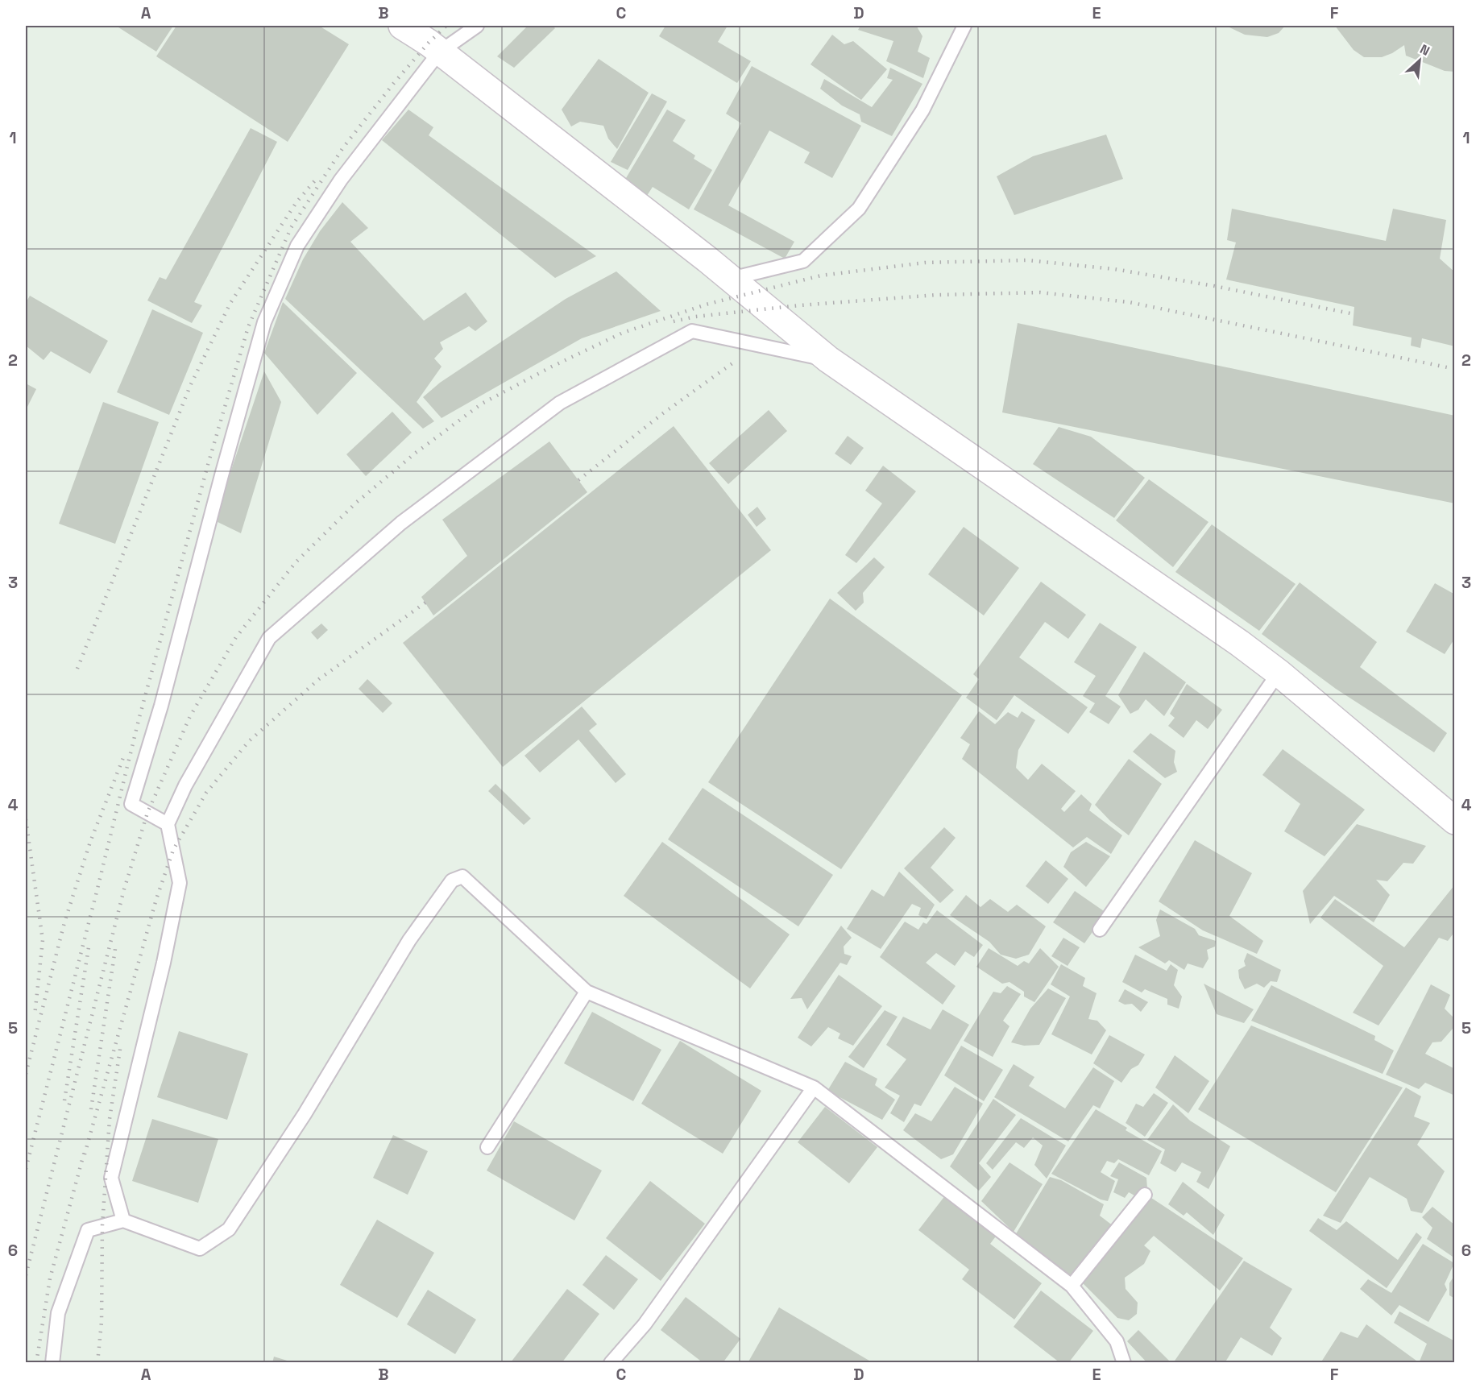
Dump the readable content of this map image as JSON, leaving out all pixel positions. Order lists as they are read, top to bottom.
{
  "north": "top right",
  "grid": {
    "columns": [
      "A",
      "B",
      "C",
      "D",
      "E",
      "F"
    ],
    "rows": [
      "1",
      "2",
      "3",
      "4",
      "5",
      "6"
    ]
  }
}
